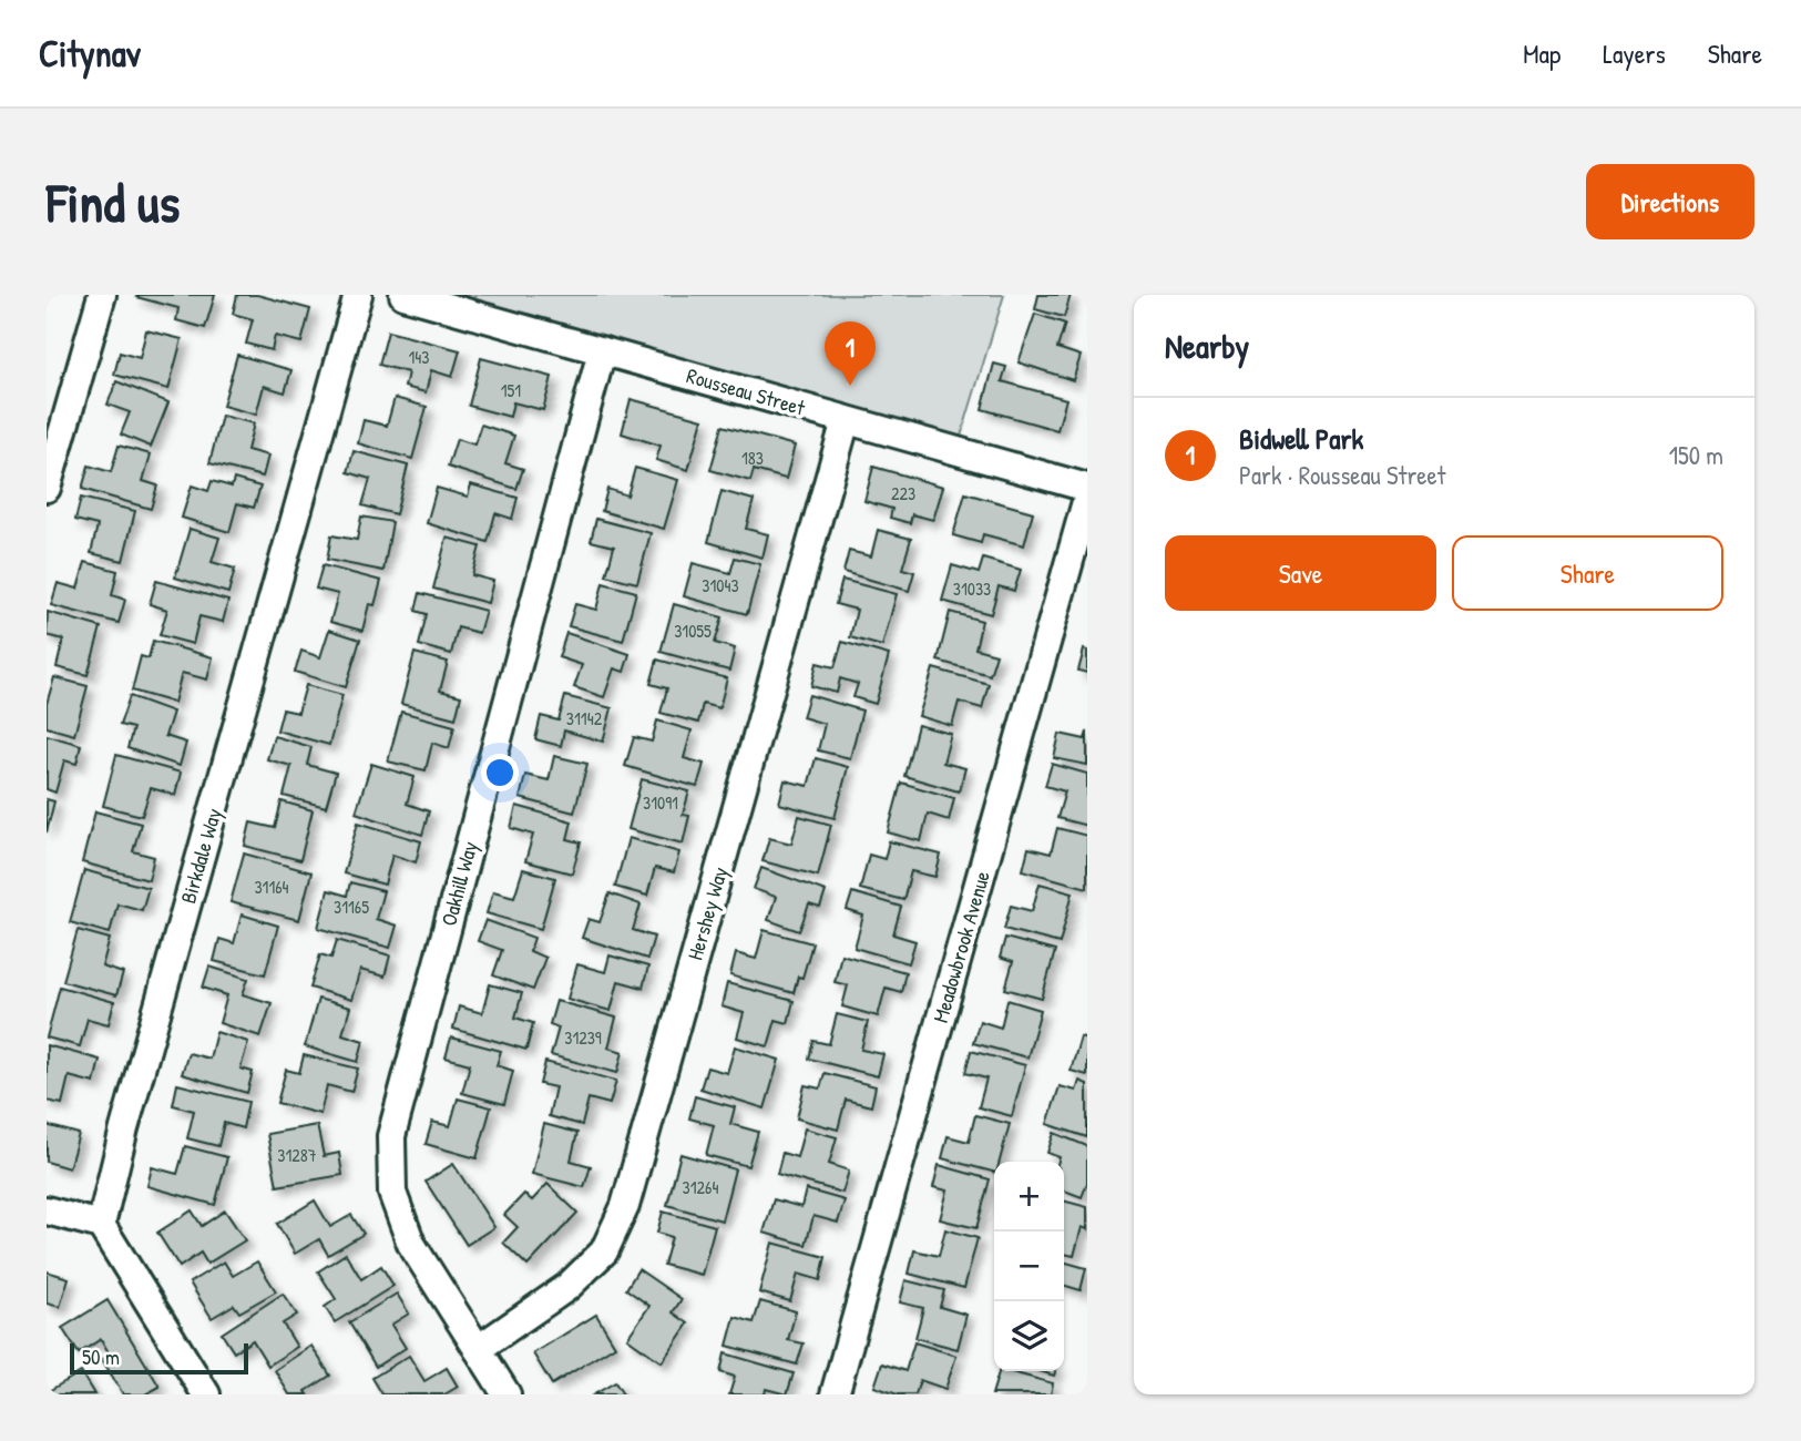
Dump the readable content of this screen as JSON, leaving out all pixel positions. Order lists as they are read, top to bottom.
{
  "streets": {
    "street": [
      "Rousseau Street",
      "Birkdale Way",
      "Oakhill Way",
      "Hershey Way",
      "Meadowbrook Avenue"
    ]
  },
  "crossings": [
    ["Rousseau Street", "Oakhill Way"],
    ["Rousseau Street", "Hershey Way"],
    ["Oakhill Way", "Hershey Way"]
  ],
  "house_numbers": [
    "143",
    "151",
    "183",
    "223",
    "31043",
    "31033",
    "31055",
    "31142",
    "31091",
    "31164",
    "31165",
    "31239",
    "31287",
    "31264"
  ],
  "scale_bar": "50 m",
  "page": {
    "header": "Citynav",
    "nav": ["Map", "Layers", "Share"],
    "buttons": [
      "Directions",
      ["Save", "Share"]
    ],
    "title": "Find us",
    "heading": "Nearby",
    "pins": "1",
    "list": [
      {
        "mark": "1",
        "name": "Bidwell Park",
        "note": "Park · Rousseau Street",
        "value": "150 m"
      }
    ],
    "map_buttons": ["+", "−"],
    "scale": "50 m"
  }
}
